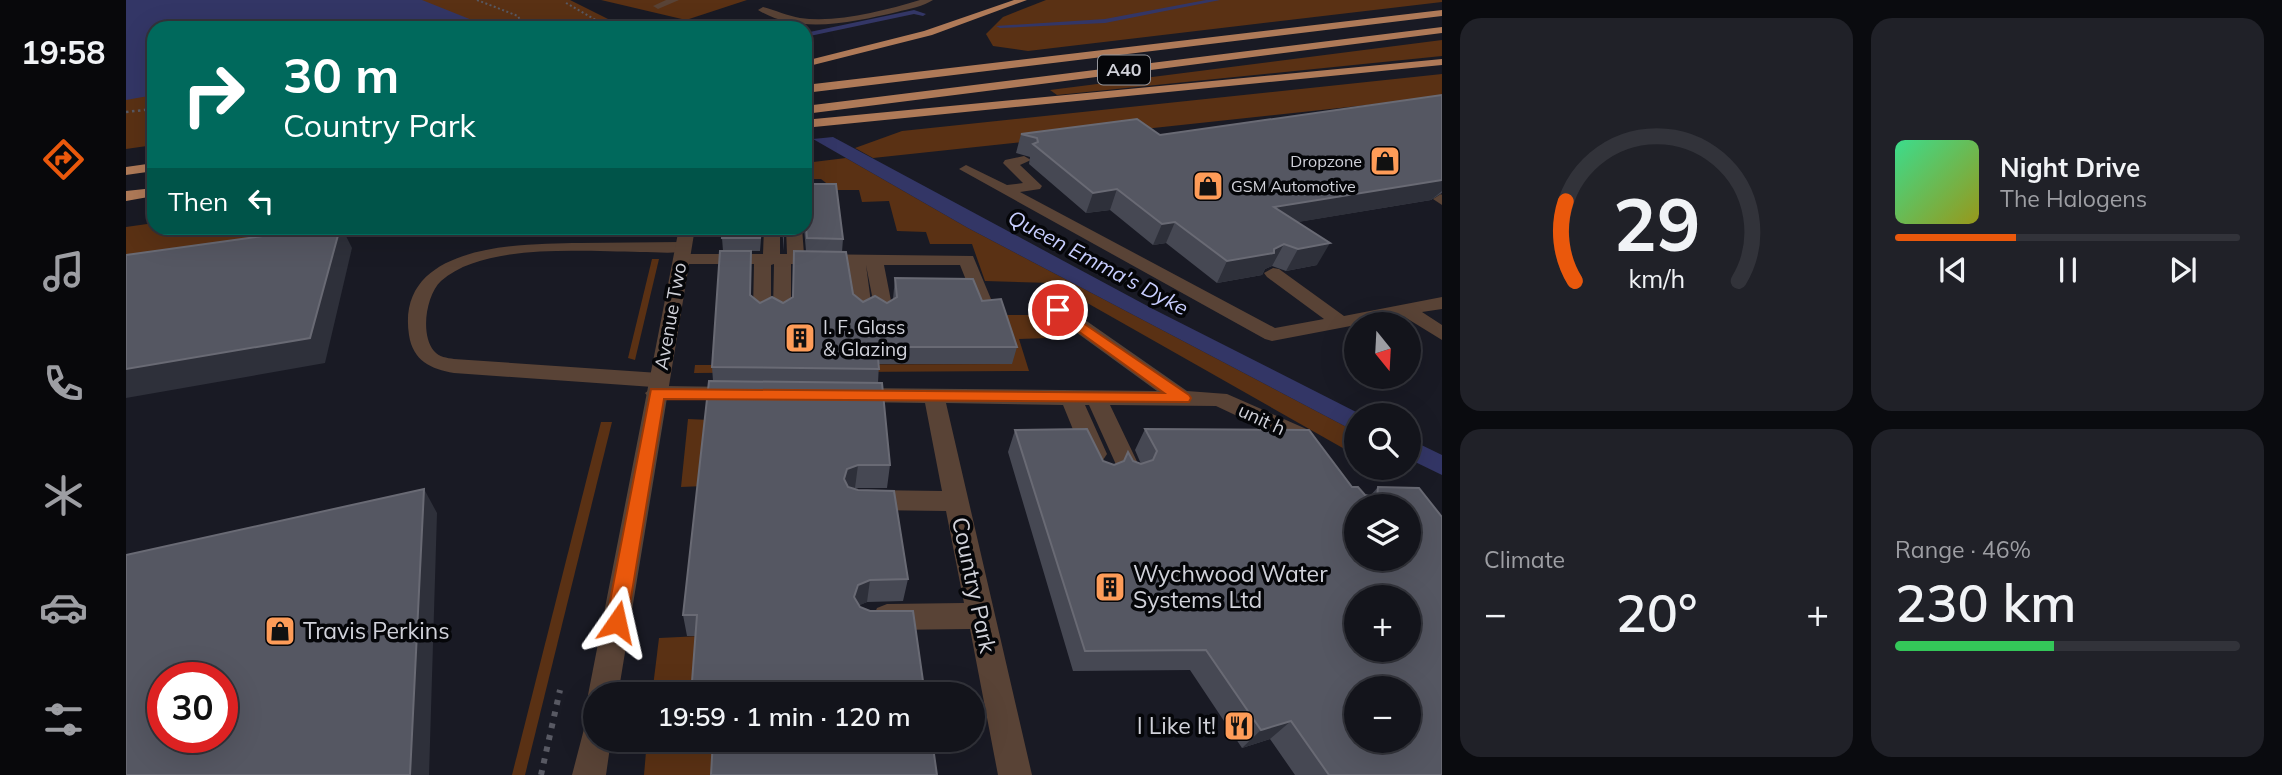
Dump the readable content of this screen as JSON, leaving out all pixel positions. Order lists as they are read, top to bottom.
{
  "streets": {
    "highway": ["A40"],
    "street": ["Avenue Two", "unit h", "Country Park"]
  },
  "water": ["Queen Emma's Dyke"],
  "places": {
    "shop": ["Dropzone", "GSM Automotive", "Travis Perkins"],
    "building": ["I. F. Glass & Glazing", "Wychwood Water Systems Ltd"],
    "restaurant": ["I Like It!"]
  },
  "north": "bottom",
  "page": {
    "tabs": "19:58",
    "turn": ["30 m", "Country Park"],
    "song": ["Night Drive", "The Halogens"],
    "then": "Then",
    "map_buttons": ["+", "−"],
    "tile": [
      "Climate",
      ["Range · 46%", "230 km"]
    ],
    "heat": ["−", "20°", "+"],
    "limit": "30",
    "trip": "19:59 · 1 min · 120 m",
    "gauge": ["29", "km/h"]
  }
}
